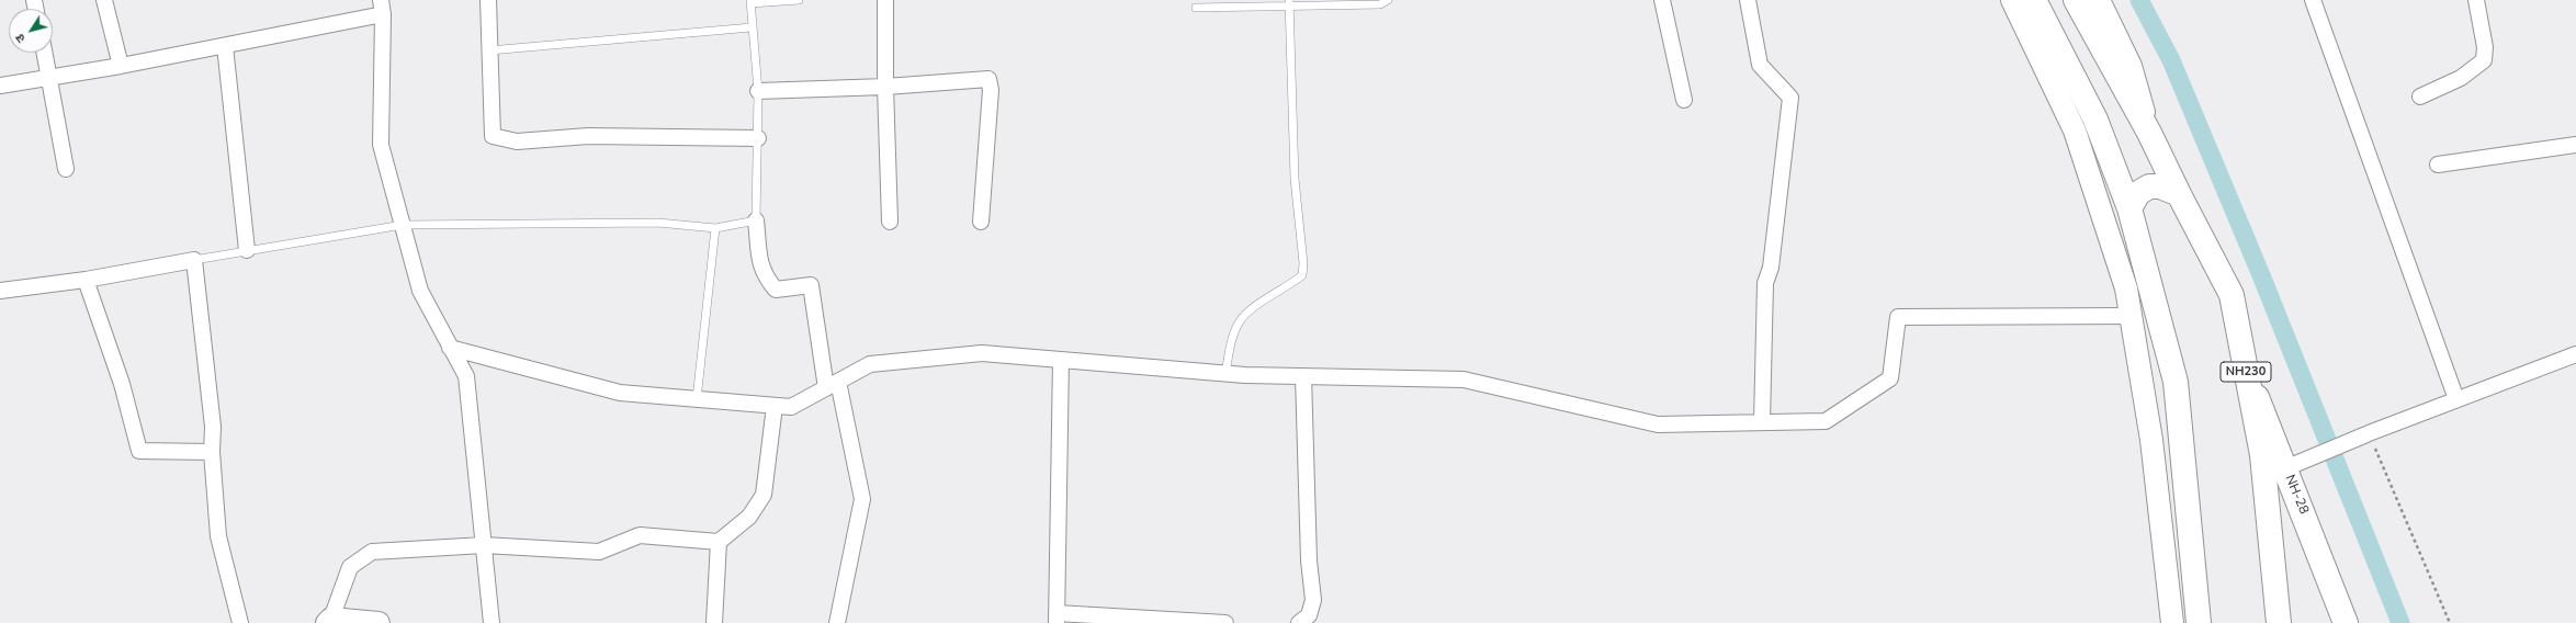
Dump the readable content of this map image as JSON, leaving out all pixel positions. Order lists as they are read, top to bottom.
{
  "streets": {
    "main road": ["NH230", "NH-28"]
  },
  "crossings": [
    ["NH230", "NH-28"]
  ],
  "north": "bottom left"
}
